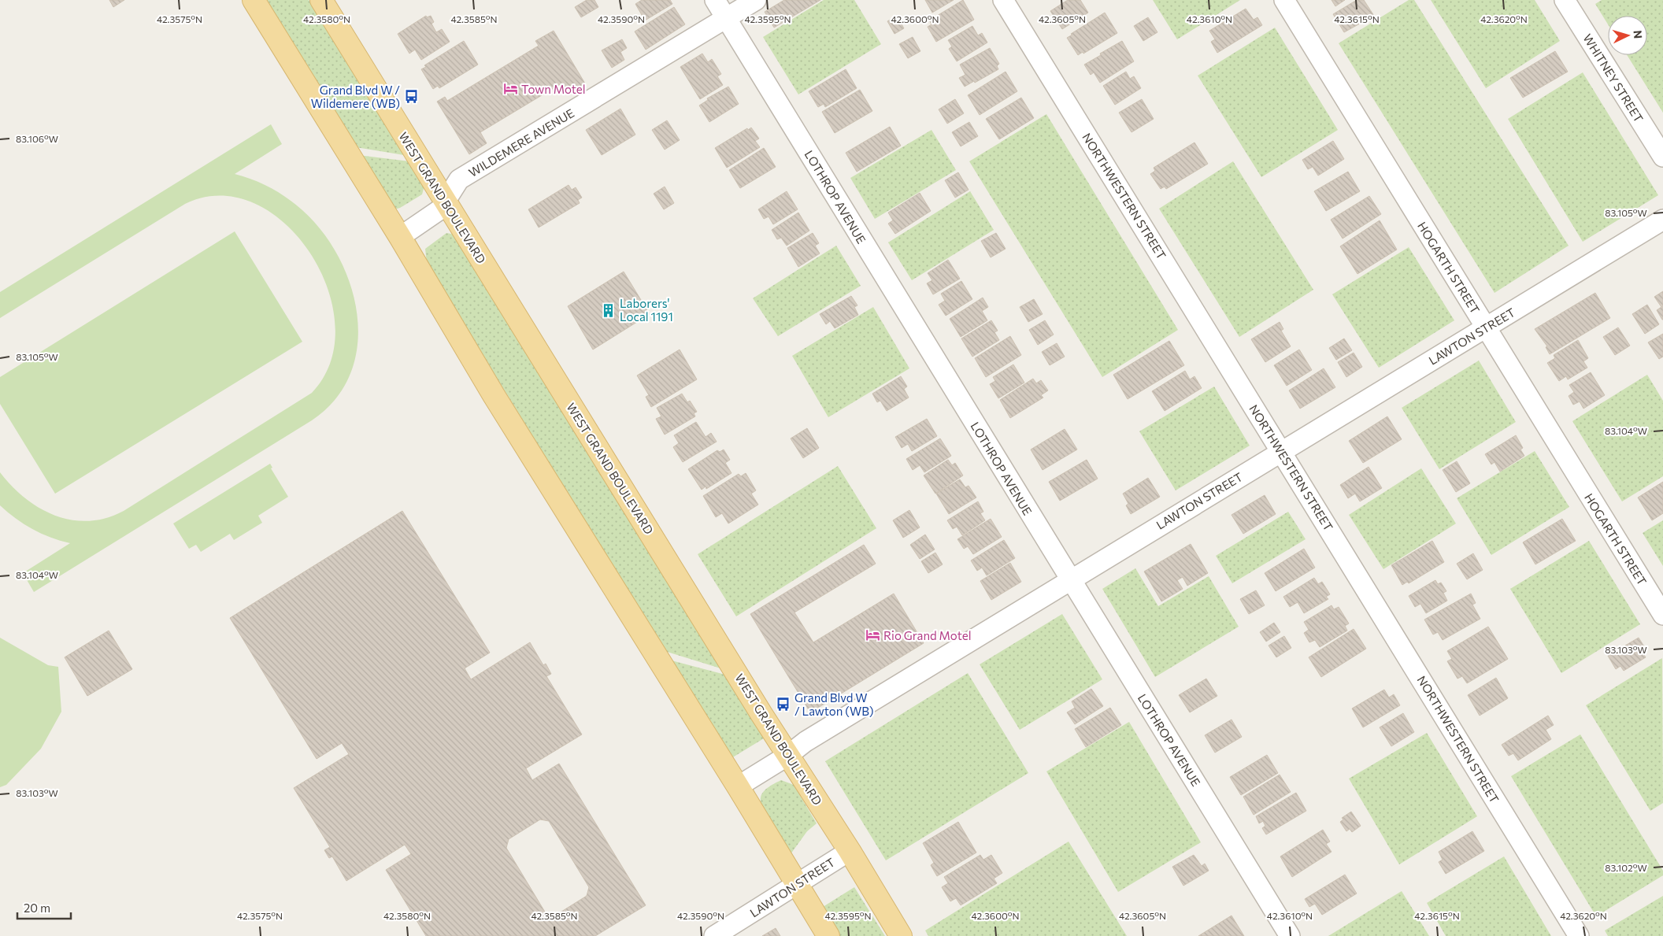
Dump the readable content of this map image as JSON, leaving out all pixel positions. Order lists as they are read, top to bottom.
{
  "streets": {
    "main road": ["WEST GRAND BOULEVARD"],
    "street": [
      "WHITNEY STREET",
      "WILDEMERE AVENUE",
      "NORTHWESTERN STREET",
      "LOTHROP AVENUE",
      "HOGARTH STREET",
      "LAWTON STREET"
    ]
  },
  "crossings": [
    ["WILDEMERE AVENUE", "LOTHROP AVENUE"],
    ["WILDEMERE AVENUE", "WEST GRAND BOULEVARD"],
    ["NORTHWESTERN STREET", "LAWTON STREET"],
    ["LOTHROP AVENUE", "LAWTON STREET"],
    ["WEST GRAND BOULEVARD", "LAWTON STREET"],
    ["HOGARTH STREET", "LAWTON STREET"]
  ],
  "places": {
    "hotel": ["Town Motel", "Rio Grand Motel"],
    "bus stop": ["Grand Blvd W / Wildemere (WB)", "Grand Blvd W / Lawton (WB)"],
    "building": ["Laborers' Local 1191"]
  },
  "scale_bar": "20 m",
  "north": "right",
  "coordinates": [
    "42.3575°N",
    "42.3580°N",
    "42.3585°N",
    "42.3590°N",
    "42.3595°N",
    "42.3600°N",
    "42.3605°N",
    "42.3610°N",
    "42.3615°N",
    "42.3620°N",
    "83.106°W",
    "83.105°W",
    "83.104°W",
    "83.103°W",
    "83.102°W"
  ]
}
